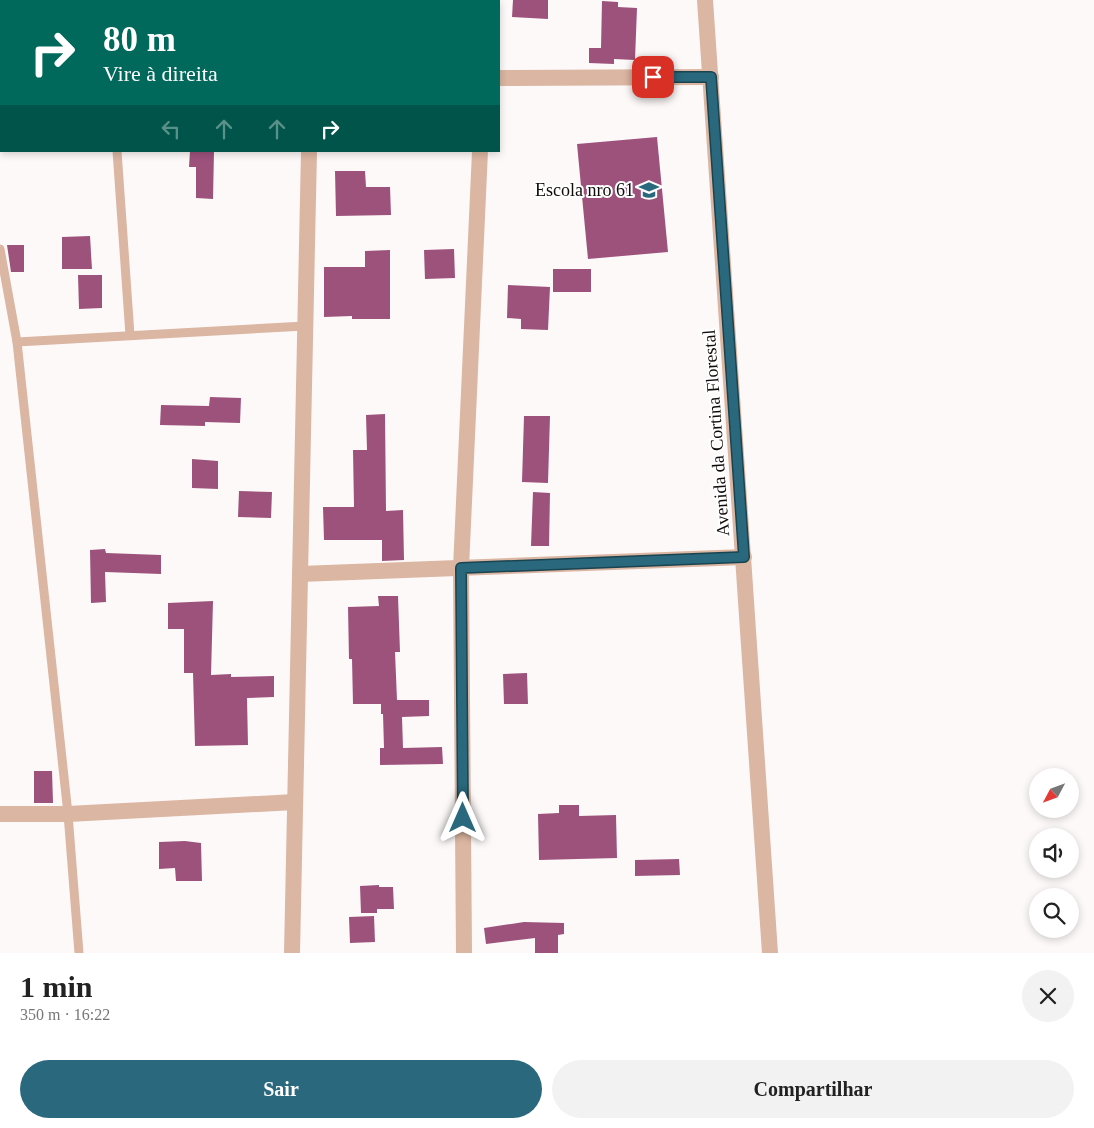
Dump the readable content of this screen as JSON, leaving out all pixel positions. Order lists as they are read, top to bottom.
{
  "streets": {
    "street": ["Avenida da Cortina Florestal"]
  },
  "places": {
    "school or university": ["Escola nro 61"]
  },
  "north": "bottom left",
  "page": {
    "turn": ["80 m", "Vire à direita"],
    "heading": ["1 min", "350 m · 16:22"],
    "buttons": ["Sair", "Compartilhar"]
  }
}
